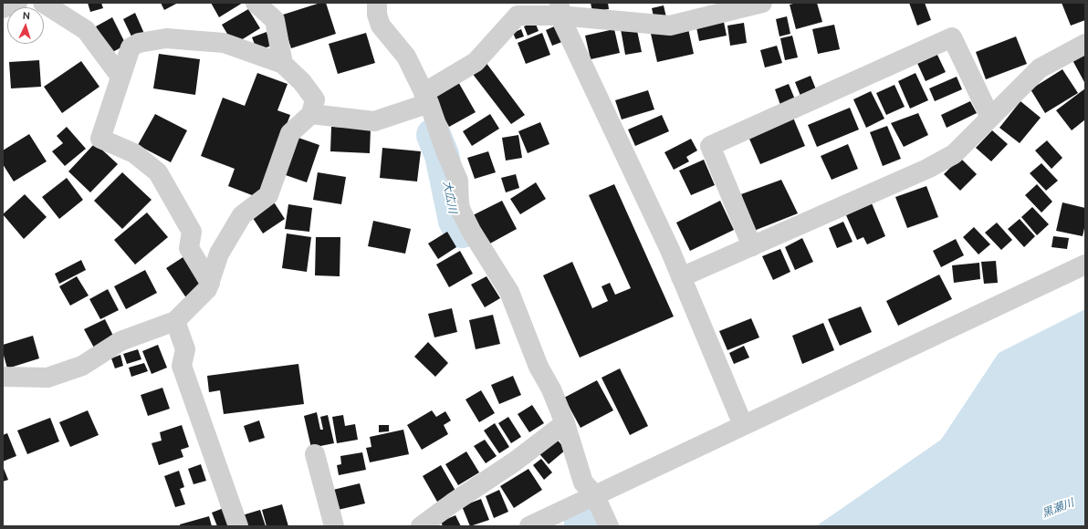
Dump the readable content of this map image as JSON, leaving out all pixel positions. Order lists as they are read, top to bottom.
{
  "water": ["大広川", "黒瀬川"],
  "north": "top"
}
